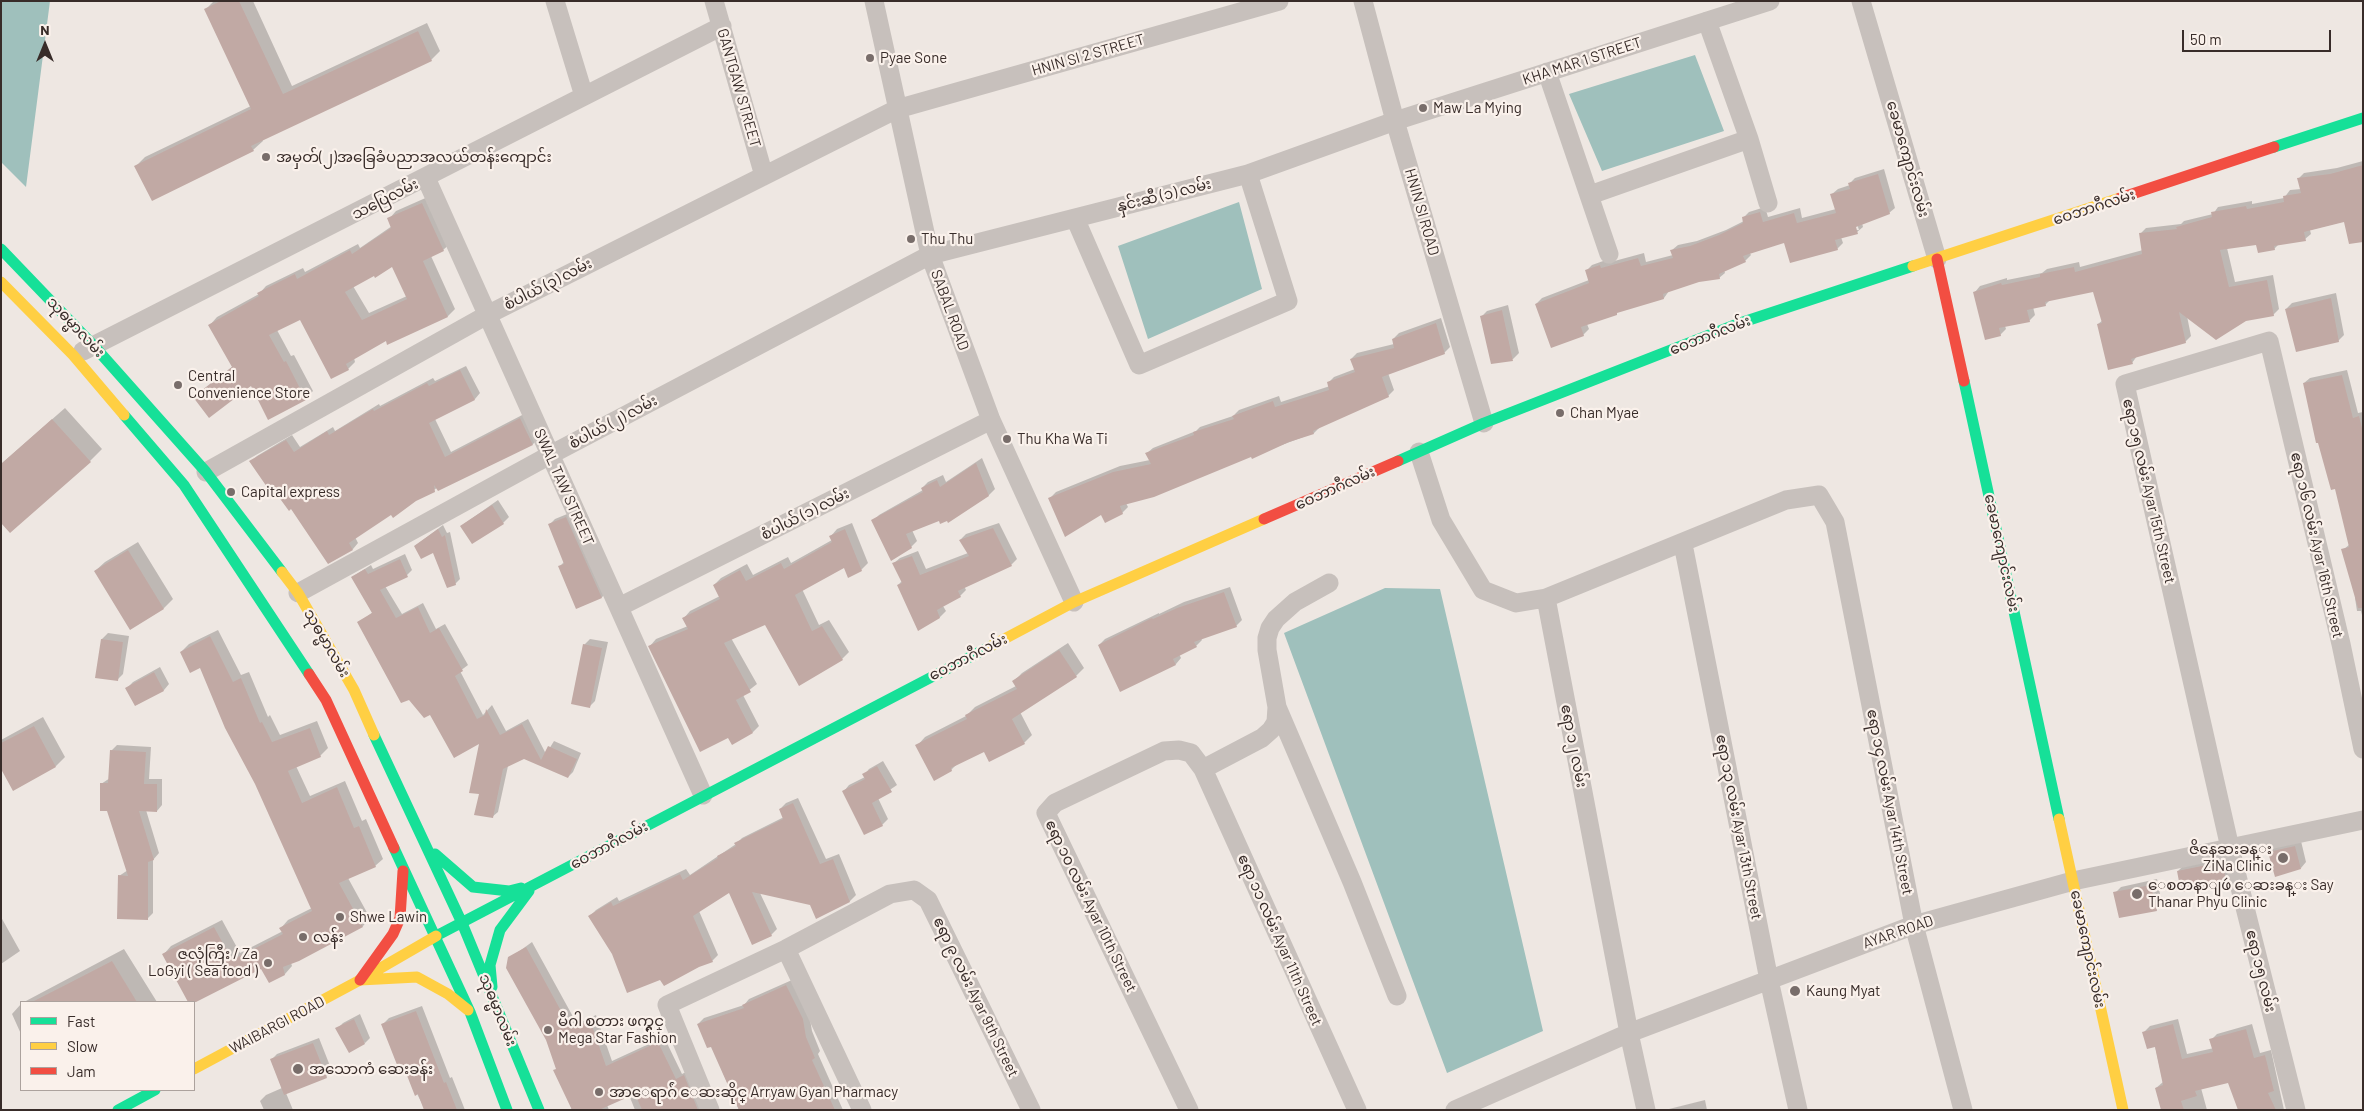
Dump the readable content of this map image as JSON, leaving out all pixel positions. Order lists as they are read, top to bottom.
{
  "streets": {
    "main road": [
      "ခေမာကျောင်းလမ်း",
      "ဝေဘာဂီလမ်း",
      "သုဓမ္မာလမ်း",
      "WAIBARGI ROAD"
    ],
    "street": [
      "HNIN SI 2 STREET",
      "KHA MAR 1 STREET",
      "GANTGAW STREET",
      "နှင်းဆီ (၁) လမ်း",
      "သပြေလမ်း",
      "HNIN SI ROAD",
      "စံပါယ် (၃) လမ်း",
      "SABAL ROAD",
      "စံပါယ် (၂) လမ်း",
      "SWAL TAW STREET",
      "ဧရာ ၁၅ လမ်း Ayar 15th Street",
      "စံပါယ် (၁) လမ်း",
      "ဧရာ ၁၆ လမ်း Ayar 16th Street",
      "ဧရာ ၁၂ လမ်း",
      "ဧရာ ၁၄ လမ်း Ayar 14th Street",
      "ဧရာ ၁၃ လမ်း Ayar 13th Street",
      "ဧရာ ၁၀ လမ်း Ayar 10th Street",
      "AYAR ROAD",
      "ဧရာ ၁၁ လမ်း Ayar 11th Street",
      "ဧရာ ၁၅ လမ်း",
      "ဧရာ ၉ လမ်း Ayar 9th Street"
    ]
  },
  "crossings": [
    ["HNIN SI 2 STREET", "စံပါယ် (၃) လမ်း"],
    ["HNIN SI 2 STREET", "SABAL ROAD"],
    ["KHA MAR 1 STREET", "နှင်းဆီ (၁) လမ်း"],
    ["KHA MAR 1 STREET", "HNIN SI ROAD"],
    ["GANTGAW STREET", "သပြေလမ်း"],
    ["GANTGAW STREET", "စံပါယ် (၃) လမ်း"],
    ["ခေမာကျောင်းလမ်း", "ဝေဘာဂီလမ်း"],
    ["ခေမာကျောင်းလမ်း", "AYAR ROAD"],
    ["နှင်းဆီ (၁) လမ်း", "HNIN SI ROAD"],
    ["နှင်းဆီ (၁) လမ်း", "SABAL ROAD"],
    ["နှင်းဆီ (၁) လမ်း", "စံပါယ် (၂) လမ်း"],
    ["သပြေလမ်း", "သုဓမ္မာလမ်း"],
    ["သပြေလမ်း", "SWAL TAW STREET"],
    ["ဝေဘာဂီလမ်း", "HNIN SI ROAD"],
    ["ဝေဘာဂီလမ်း", "SABAL ROAD"],
    ["ဝေဘာဂီလမ်း", "သုဓမ္မာလမ်း"],
    ["ဝေဘာဂီလမ်း", "SWAL TAW STREET"],
    ["ဝေဘာဂီလမ်း", "WAIBARGI ROAD"],
    ["စံပါယ် (၃) လမ်း", "SABAL ROAD"],
    ["စံပါယ် (၃) လမ်း", "သုဓမ္မာလမ်း"],
    ["စံပါယ် (၃) လမ်း", "SWAL TAW STREET"],
    ["SABAL ROAD", "စံပါယ် (၂) လမ်း"],
    ["SABAL ROAD", "စံပါယ် (၁) လမ်း"],
    ["သုဓမ္မာလမ်း", "စံပါယ် (၂) လမ်း"],
    ["စံပါယ် (၂) လမ်း", "SWAL TAW STREET"],
    ["SWAL TAW STREET", "စံပါယ် (၁) လမ်း"],
    ["ဧရာ ၁၅ လမ်း Ayar 15th Street", "ဧရာ ၁၆ လမ်း Ayar 16th Street"],
    ["ဧရာ ၁၅ လမ်း Ayar 15th Street", "ဧရာ ၁၅ လမ်း"],
    ["ဧရာ ၁၂ လမ်း", "AYAR ROAD"],
    ["ဧရာ ၁၄ လမ်း Ayar 14th Street", "ဧရာ ၁၃ လမ်း Ayar 13th Street"],
    ["ဧရာ ၁၄ လမ်း Ayar 14th Street", "AYAR ROAD"],
    ["ဧရာ ၁၃ လမ်း Ayar 13th Street", "AYAR ROAD"],
    ["ဧရာ ၁၀ လမ်း Ayar 10th Street", "ဧရာ ၁၁ လမ်း Ayar 11th Street"],
    ["AYAR ROAD", "ဧရာ ၁၅ လမ်း"]
  ],
  "places": [
    "Pyae Sone",
    "Maw La Mying",
    "အမှတ်(၂)အခြေခံပညာအလယ်တန်းကျောင်း",
    "Thu Thu",
    "Central Convenience Store",
    "Chan Myae",
    "Thu Kha Wa Ti",
    "Capital express",
    "ဇိနေဆးခန္း ZiNa Clinic",
    "ေစတနာျဖဴ ေဆးခန္း Say Thanar Phyu Clinic",
    "Shwe Lawin",
    "လန်း",
    "ဇလုံကြီး / Za LoGyi ( Sea food )",
    "Kaung Myat",
    "မီဂါ စတား ဖက္ရွင္ Mega Star Fashion",
    "အသောကံ ဆေးခန်း",
    "အာေရာဂ်ံ ေဆးဆိုင္ Arryaw Gyan Pharmacy"
  ],
  "legend": ["Fast", "Slow", "Jam"],
  "scale_bar": "50 m",
  "north": "top"
}
